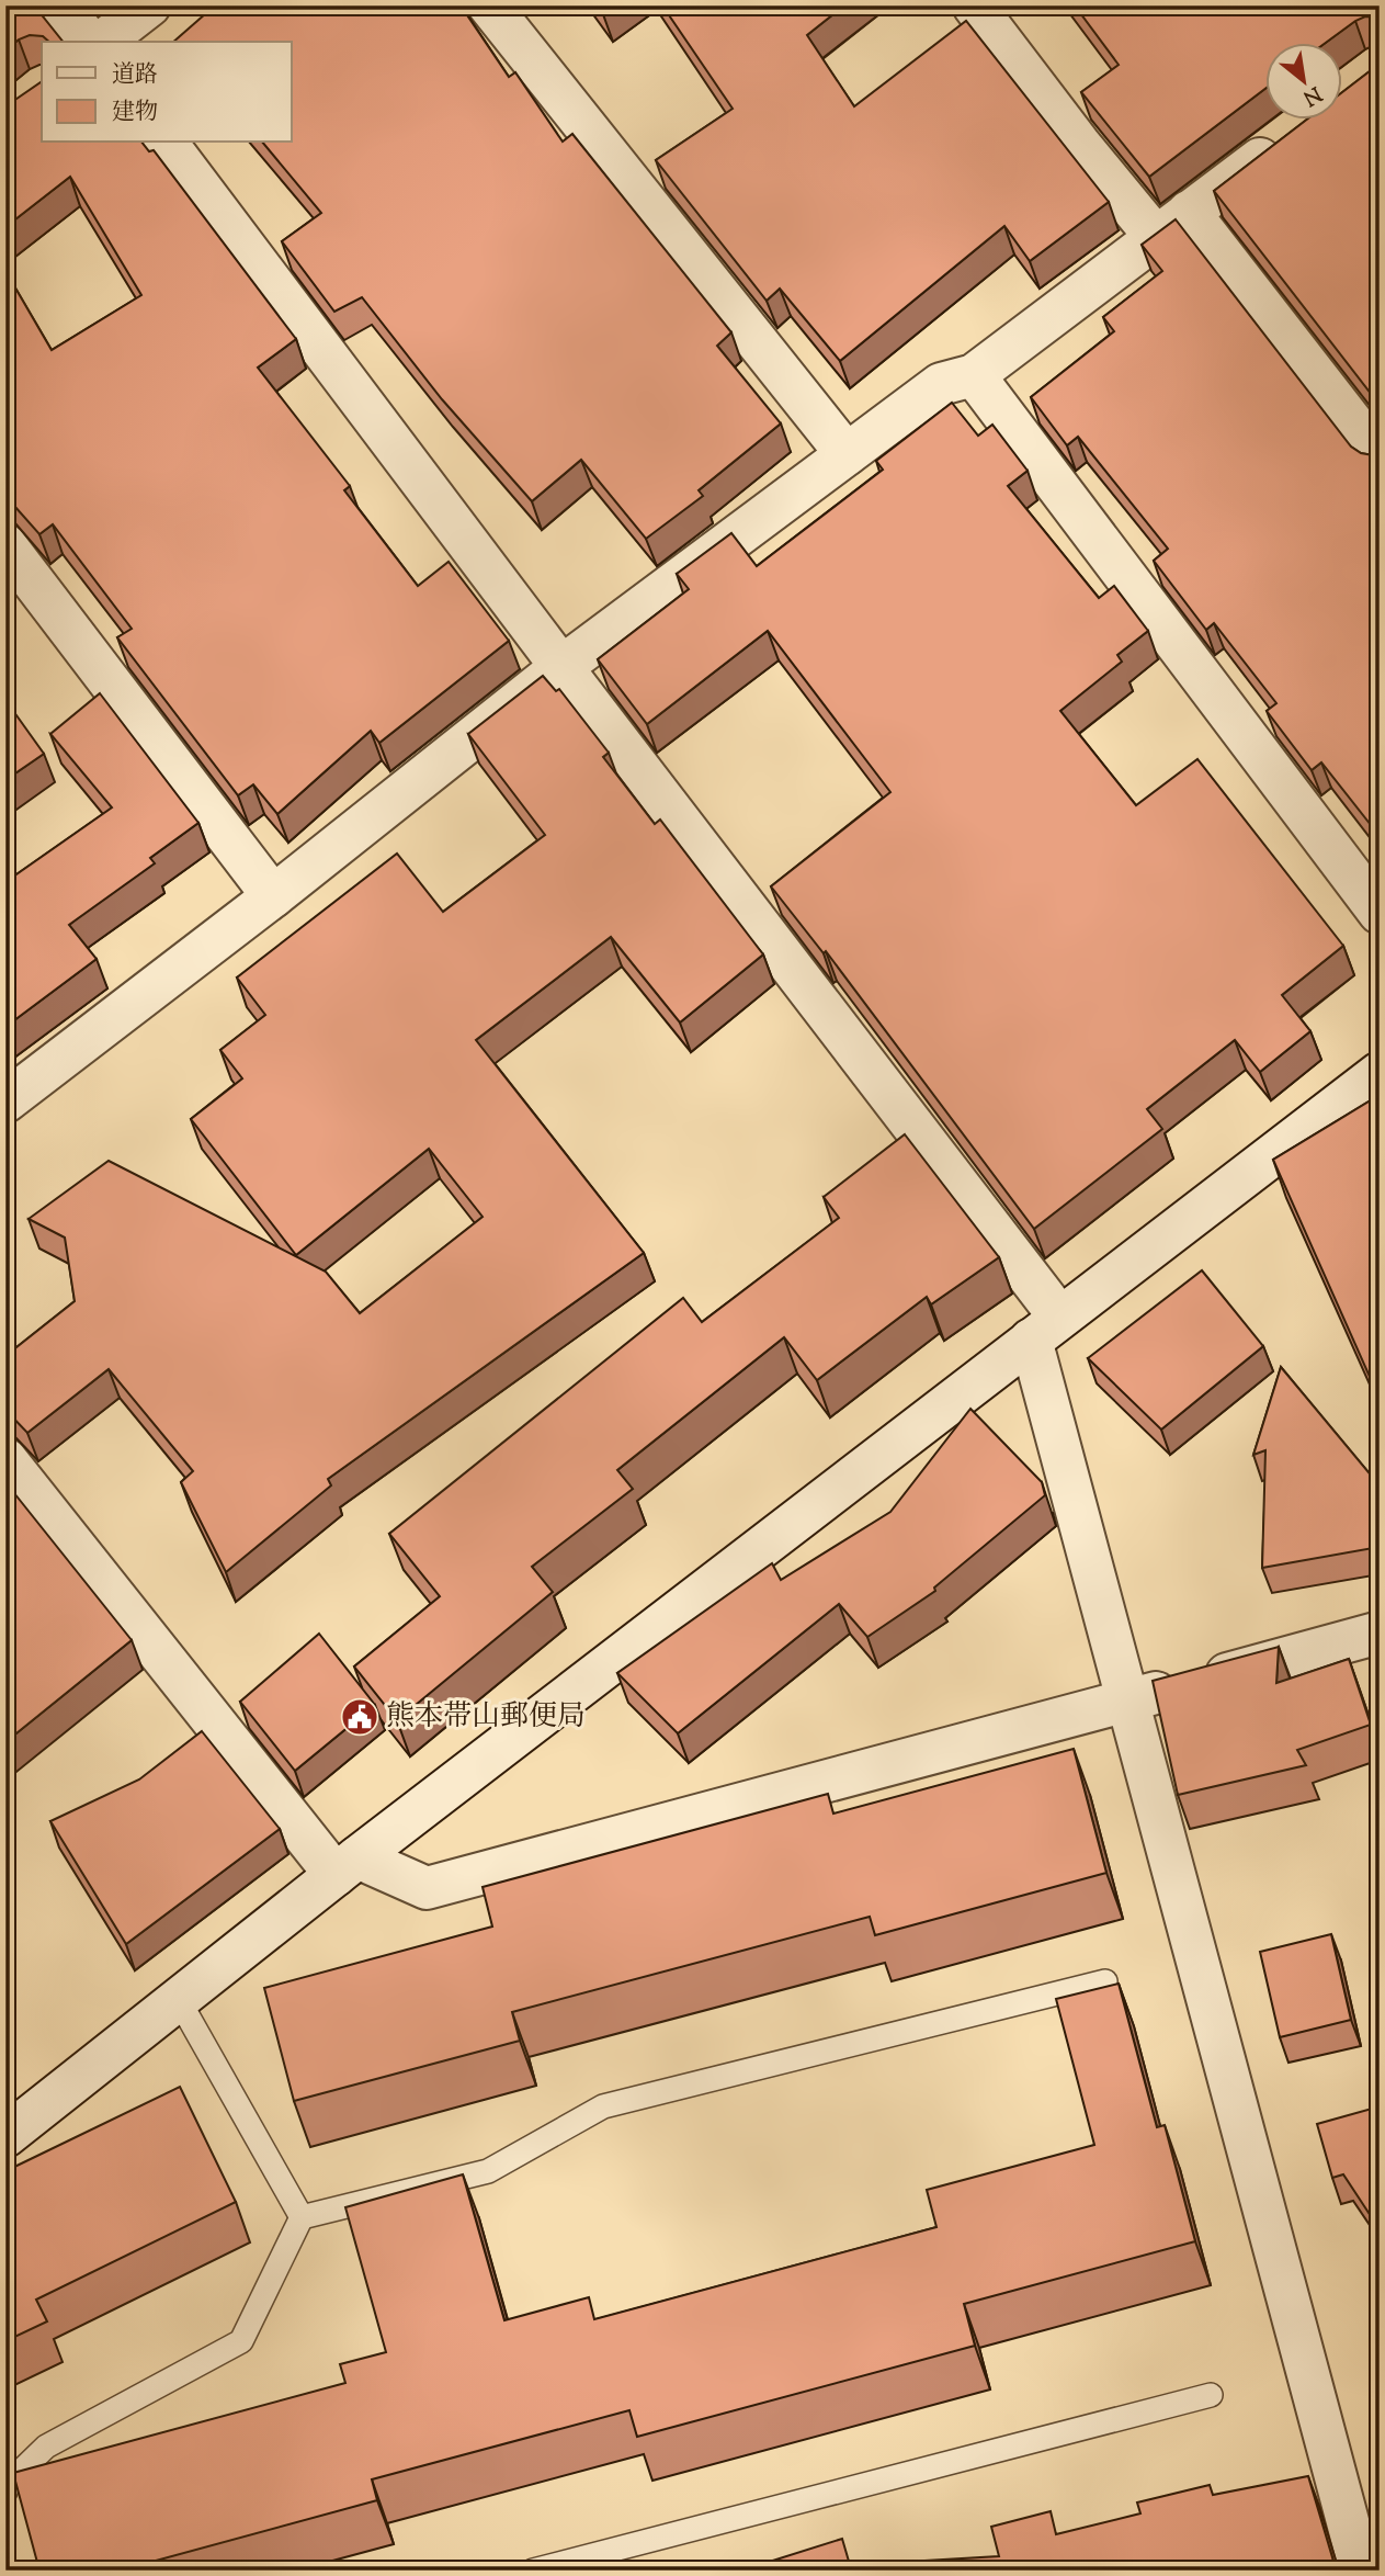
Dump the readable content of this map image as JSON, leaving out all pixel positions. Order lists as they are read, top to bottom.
{
  "places": {
    "public building": ["熊本帯山郵便局"]
  },
  "legend": ["道路", "建物"],
  "north": "bottom right"
}
